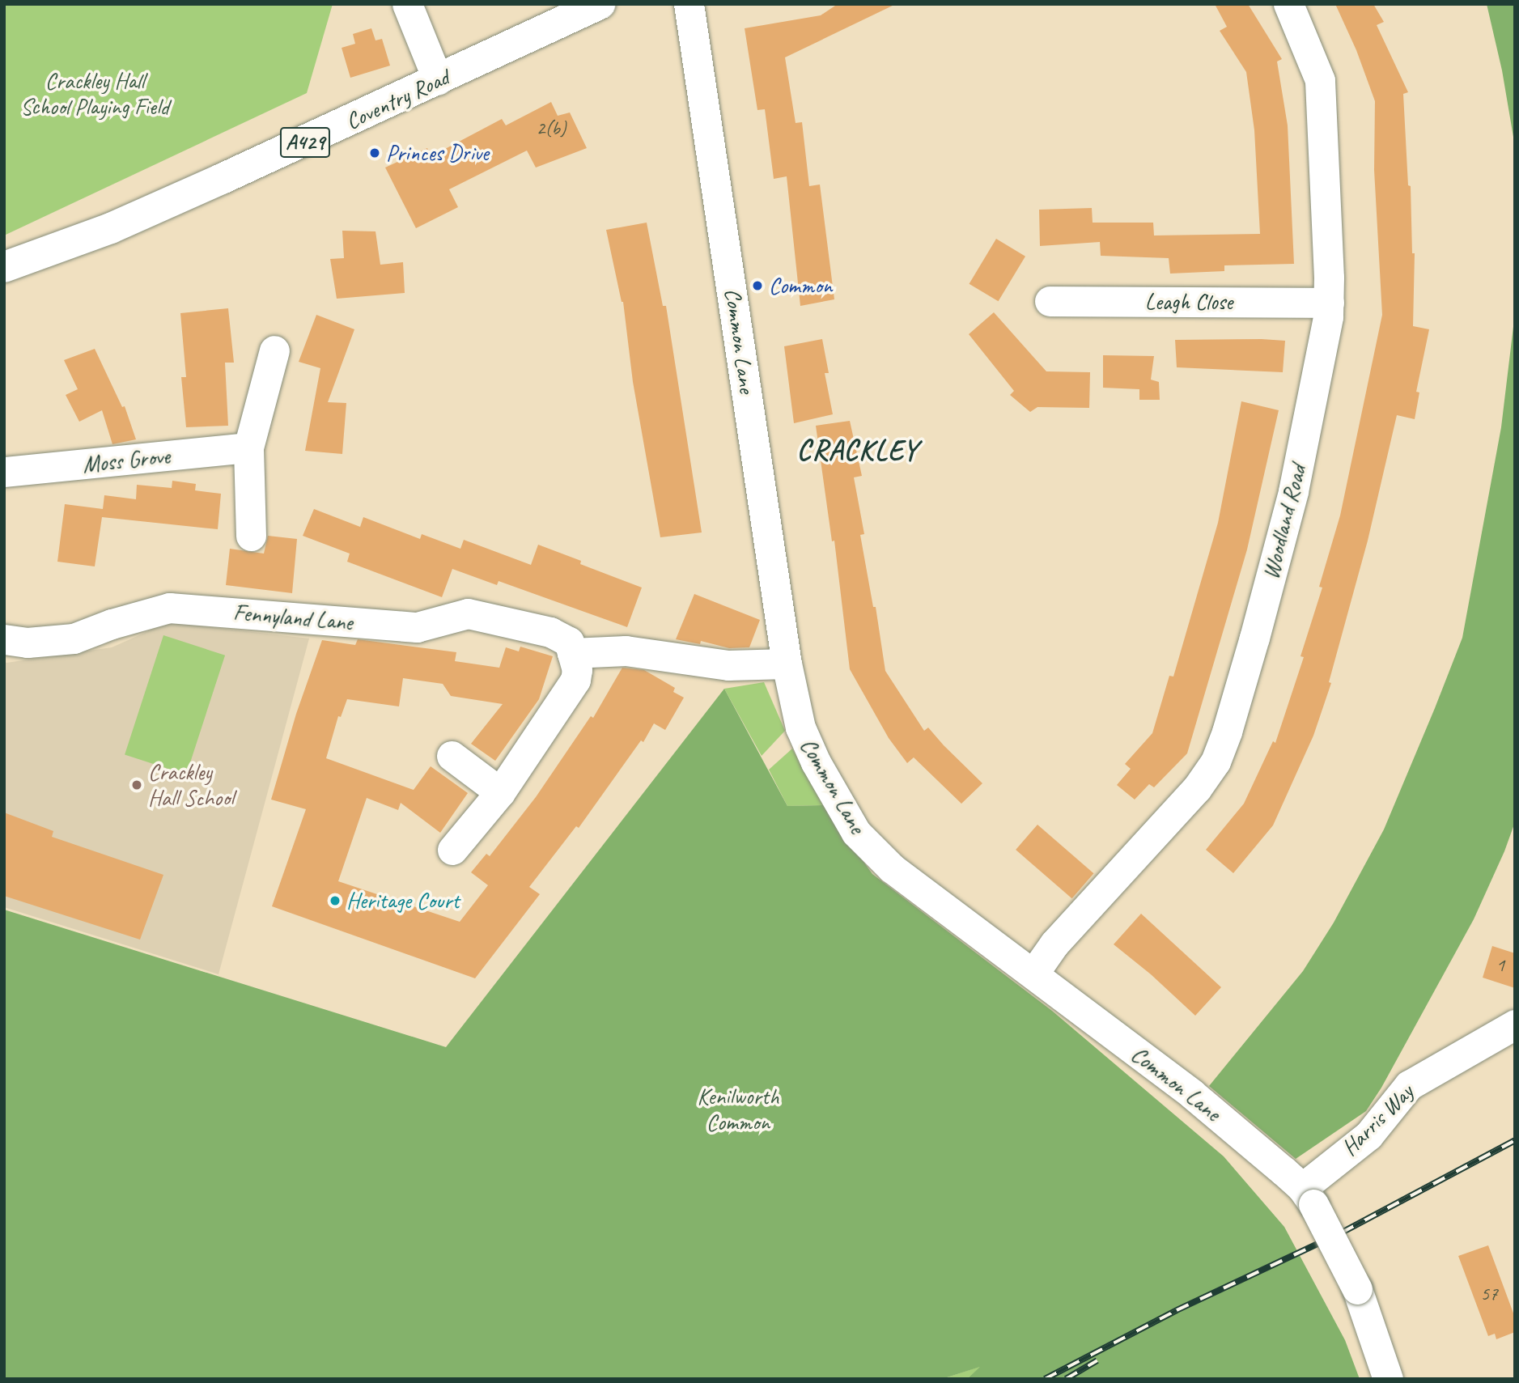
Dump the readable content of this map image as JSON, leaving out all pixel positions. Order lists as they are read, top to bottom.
{
  "streets": {
    "main road": ["Coventry Road", "A429"],
    "street": [
      "Leagh Close",
      "Common Lane",
      "Moss Grove",
      "Woodland Road",
      "Fennyland Lane",
      "Harris Way"
    ]
  },
  "crossings": [
    ["Leagh Close", "Woodland Road"],
    ["Common Lane", "Woodland Road"],
    ["Common Lane", "Harris Way"]
  ],
  "districts": ["CRACKLEY"],
  "parks": ["Crackley Hall School Playing Field", "Kenilworth Common"],
  "places": [
    "Princes Drive",
    "Common",
    "Crackley Hall School",
    "Heritage Court"
  ],
  "house_numbers": ["2(b)", "1", "57"]
}
